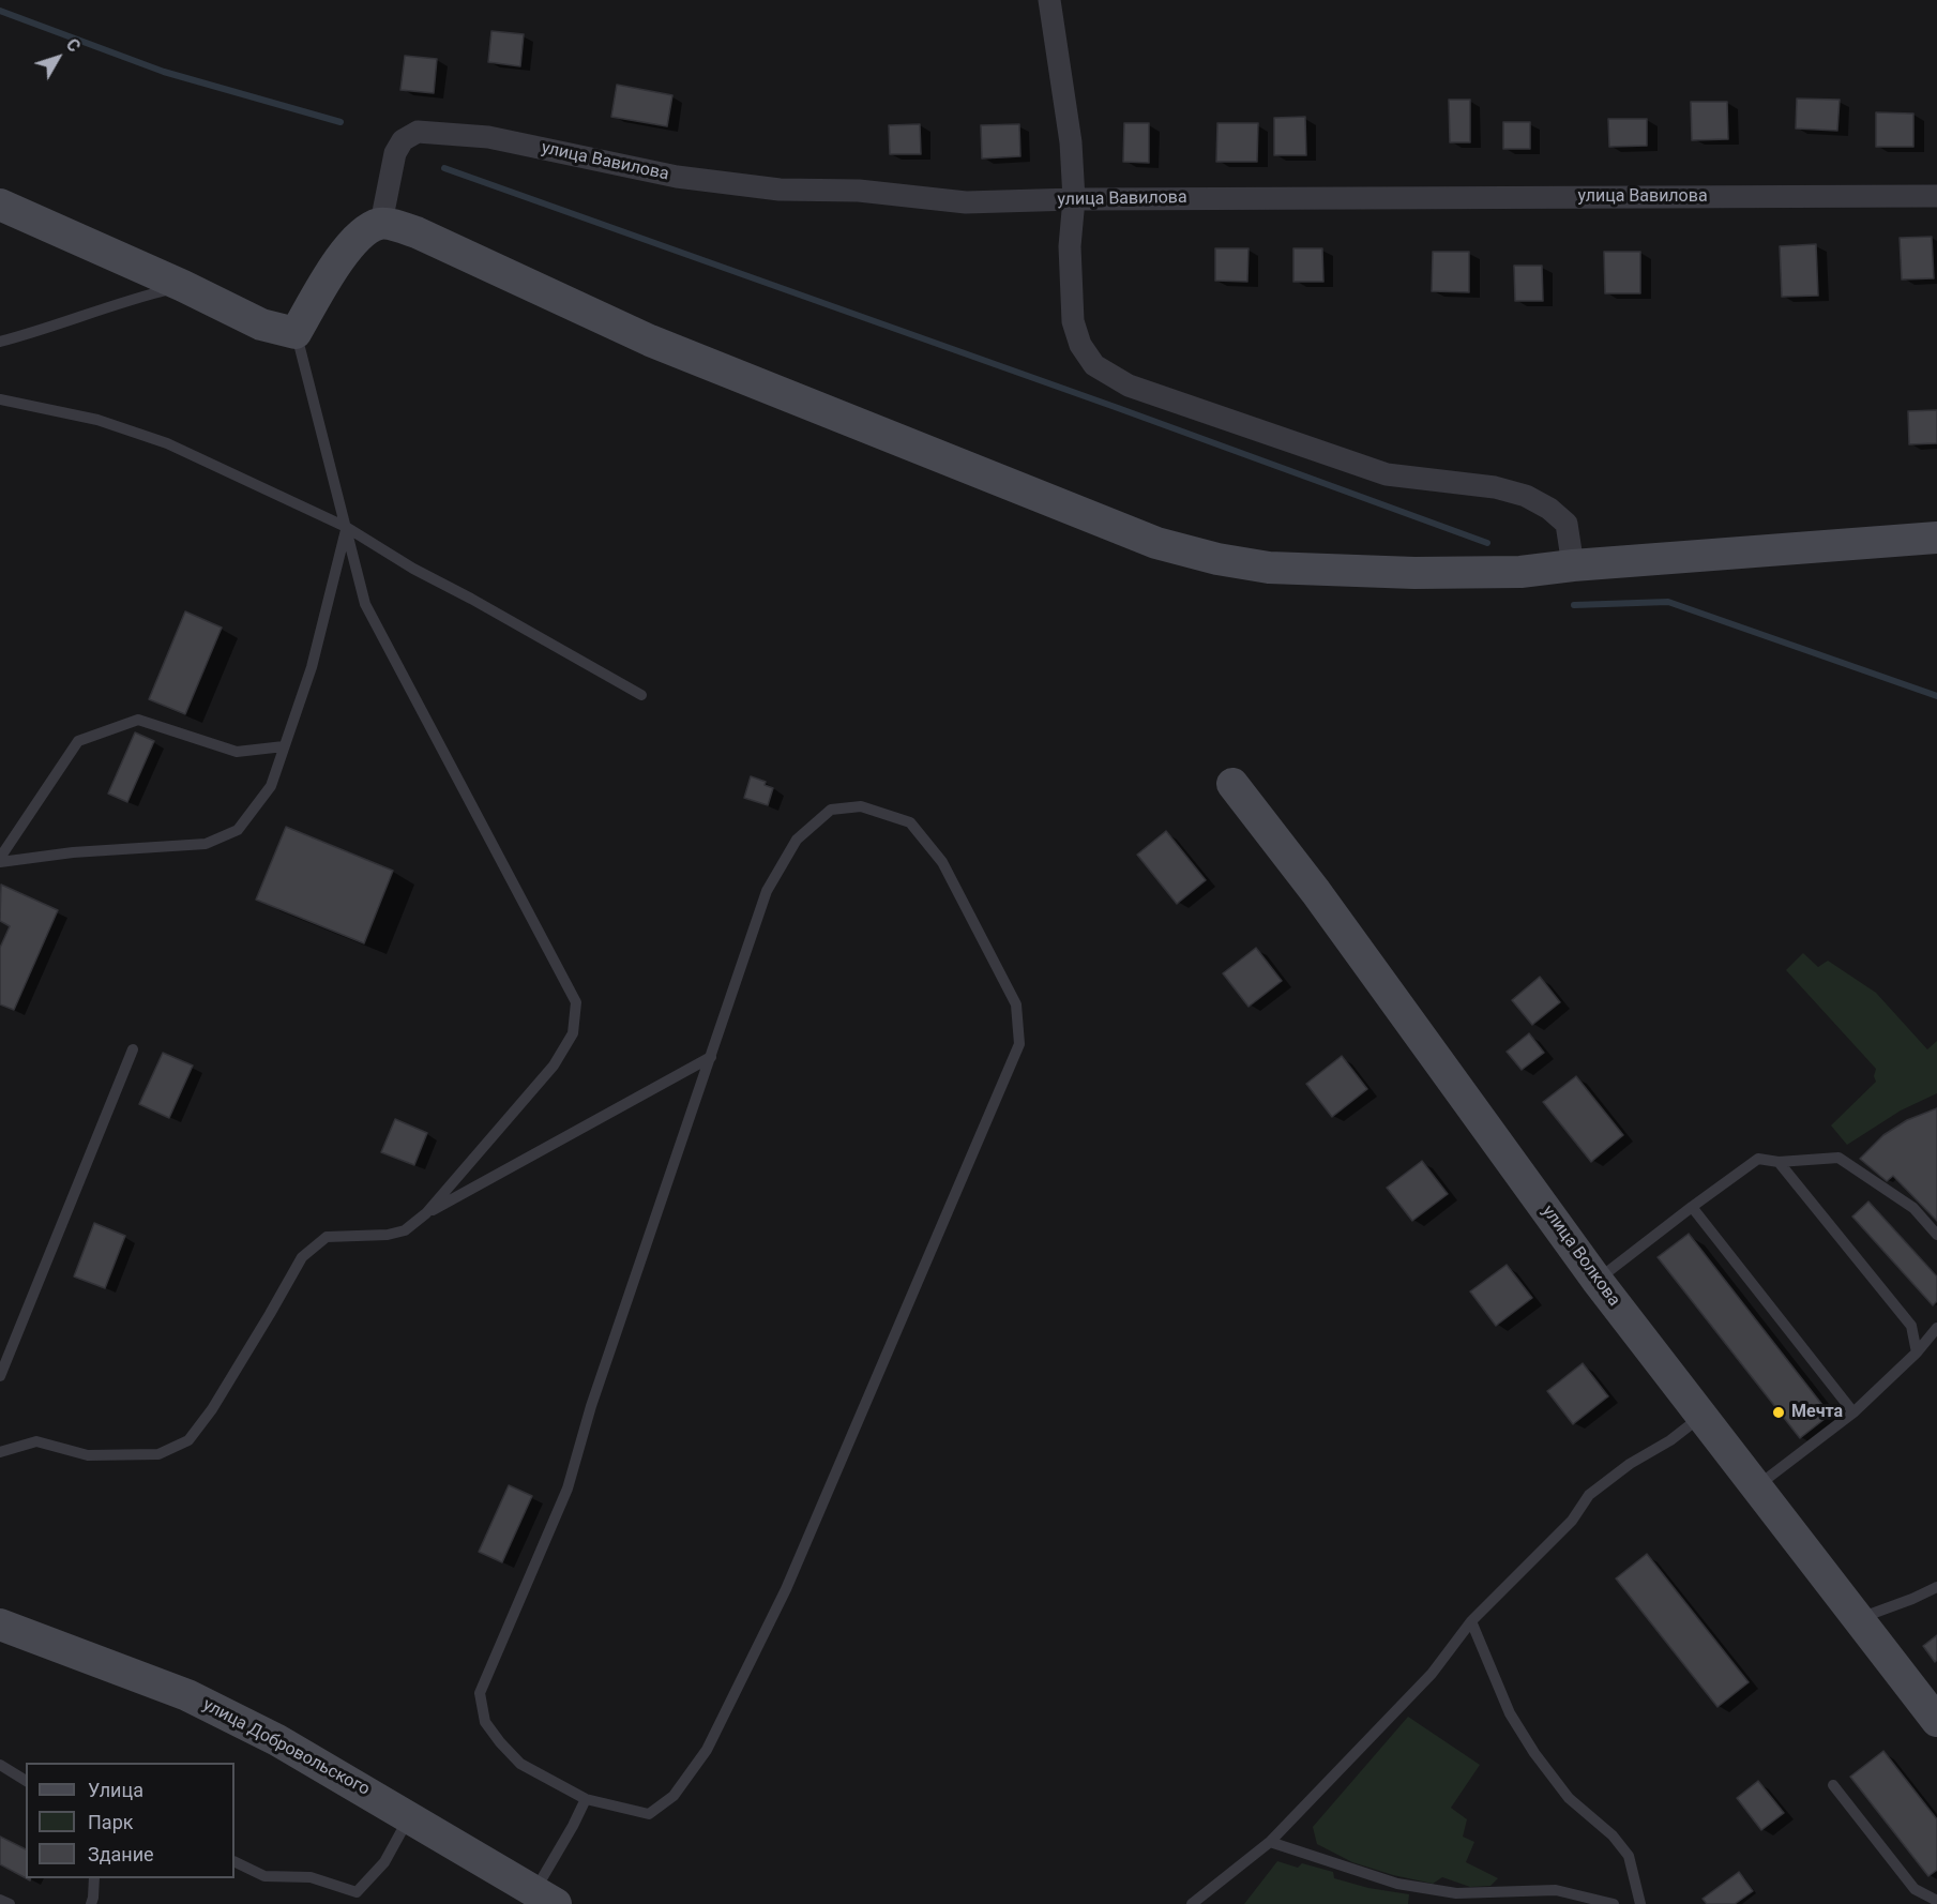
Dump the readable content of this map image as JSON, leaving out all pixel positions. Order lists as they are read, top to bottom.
{
  "streets": {
    "street": ["улица Вавилова", "улица Волкова", "улица Добровольского"]
  },
  "places": ["Мечта"],
  "legend": ["Улица", "Парк", "Здание"],
  "north": "top right"
}
